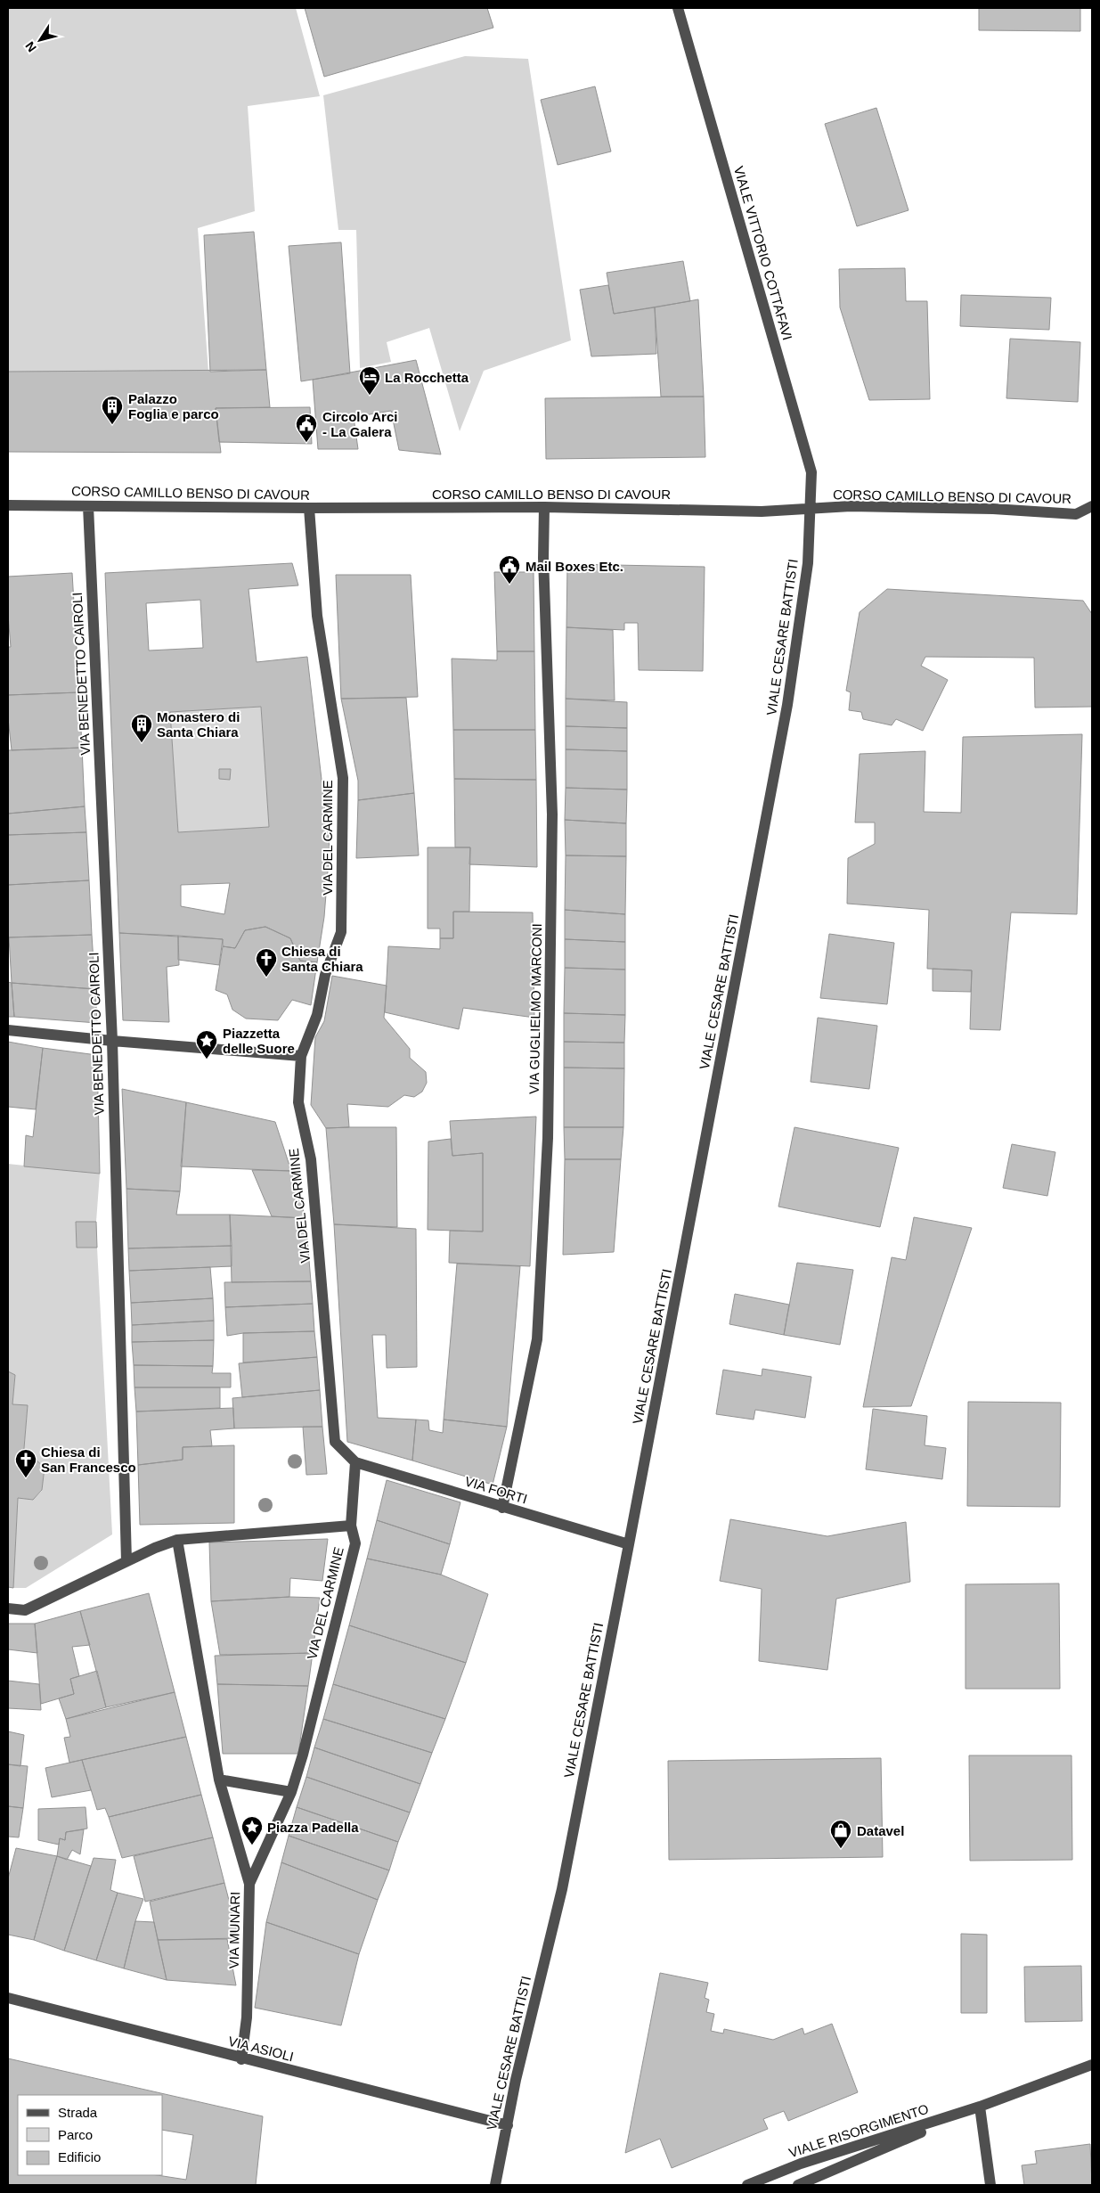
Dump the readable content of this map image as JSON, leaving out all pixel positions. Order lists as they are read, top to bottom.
{
  "streets": {
    "street": [
      "VIALE VITTORIO COTTAFAVI",
      "CORSO CAMILLO BENSO DI CAVOUR",
      "VIALE CESARE BATTISTI",
      "VIA BENEDETTO CAIROLI",
      "VIA DEL CARMINE",
      "VIA GUGLIELMO MARCONI",
      "VIA FORTI",
      "VIA MUNARI",
      "VIA ASIOLI",
      "VIALE RISORGIMENTO"
    ]
  },
  "crossings": [
    ["VIALE VITTORIO COTTAFAVI", "CORSO CAMILLO BENSO DI CAVOUR"],
    ["VIALE VITTORIO COTTAFAVI", "VIALE CESARE BATTISTI"],
    ["CORSO CAMILLO BENSO DI CAVOUR", "VIALE CESARE BATTISTI"],
    ["CORSO CAMILLO BENSO DI CAVOUR", "VIA BENEDETTO CAIROLI"],
    ["CORSO CAMILLO BENSO DI CAVOUR", "VIA DEL CARMINE"],
    ["CORSO CAMILLO BENSO DI CAVOUR", "VIA GUGLIELMO MARCONI"],
    ["VIALE CESARE BATTISTI", "VIA FORTI"],
    ["VIALE CESARE BATTISTI", "VIA ASIOLI"],
    ["VIA DEL CARMINE", "VIA FORTI"],
    ["VIA DEL CARMINE", "VIA MUNARI"],
    ["VIA GUGLIELMO MARCONI", "VIA FORTI"],
    ["VIA MUNARI", "VIA ASIOLI"]
  ],
  "places": {
    "hotel": ["La Rocchetta"],
    "building": ["Palazzo Foglia e parco", "Monastero di Santa Chiara"],
    "public building": ["Circolo Arci - La Galera", "Mail Boxes Etc."],
    "church": ["Chiesa di Santa Chiara", "Chiesa di San Francesco"],
    "place": ["Piazzetta delle Suore", "Piazza Padella"],
    "shop": ["Datavel"]
  },
  "legend": ["Strada", "Parco", "Edificio"],
  "north": "bottom left"
}
